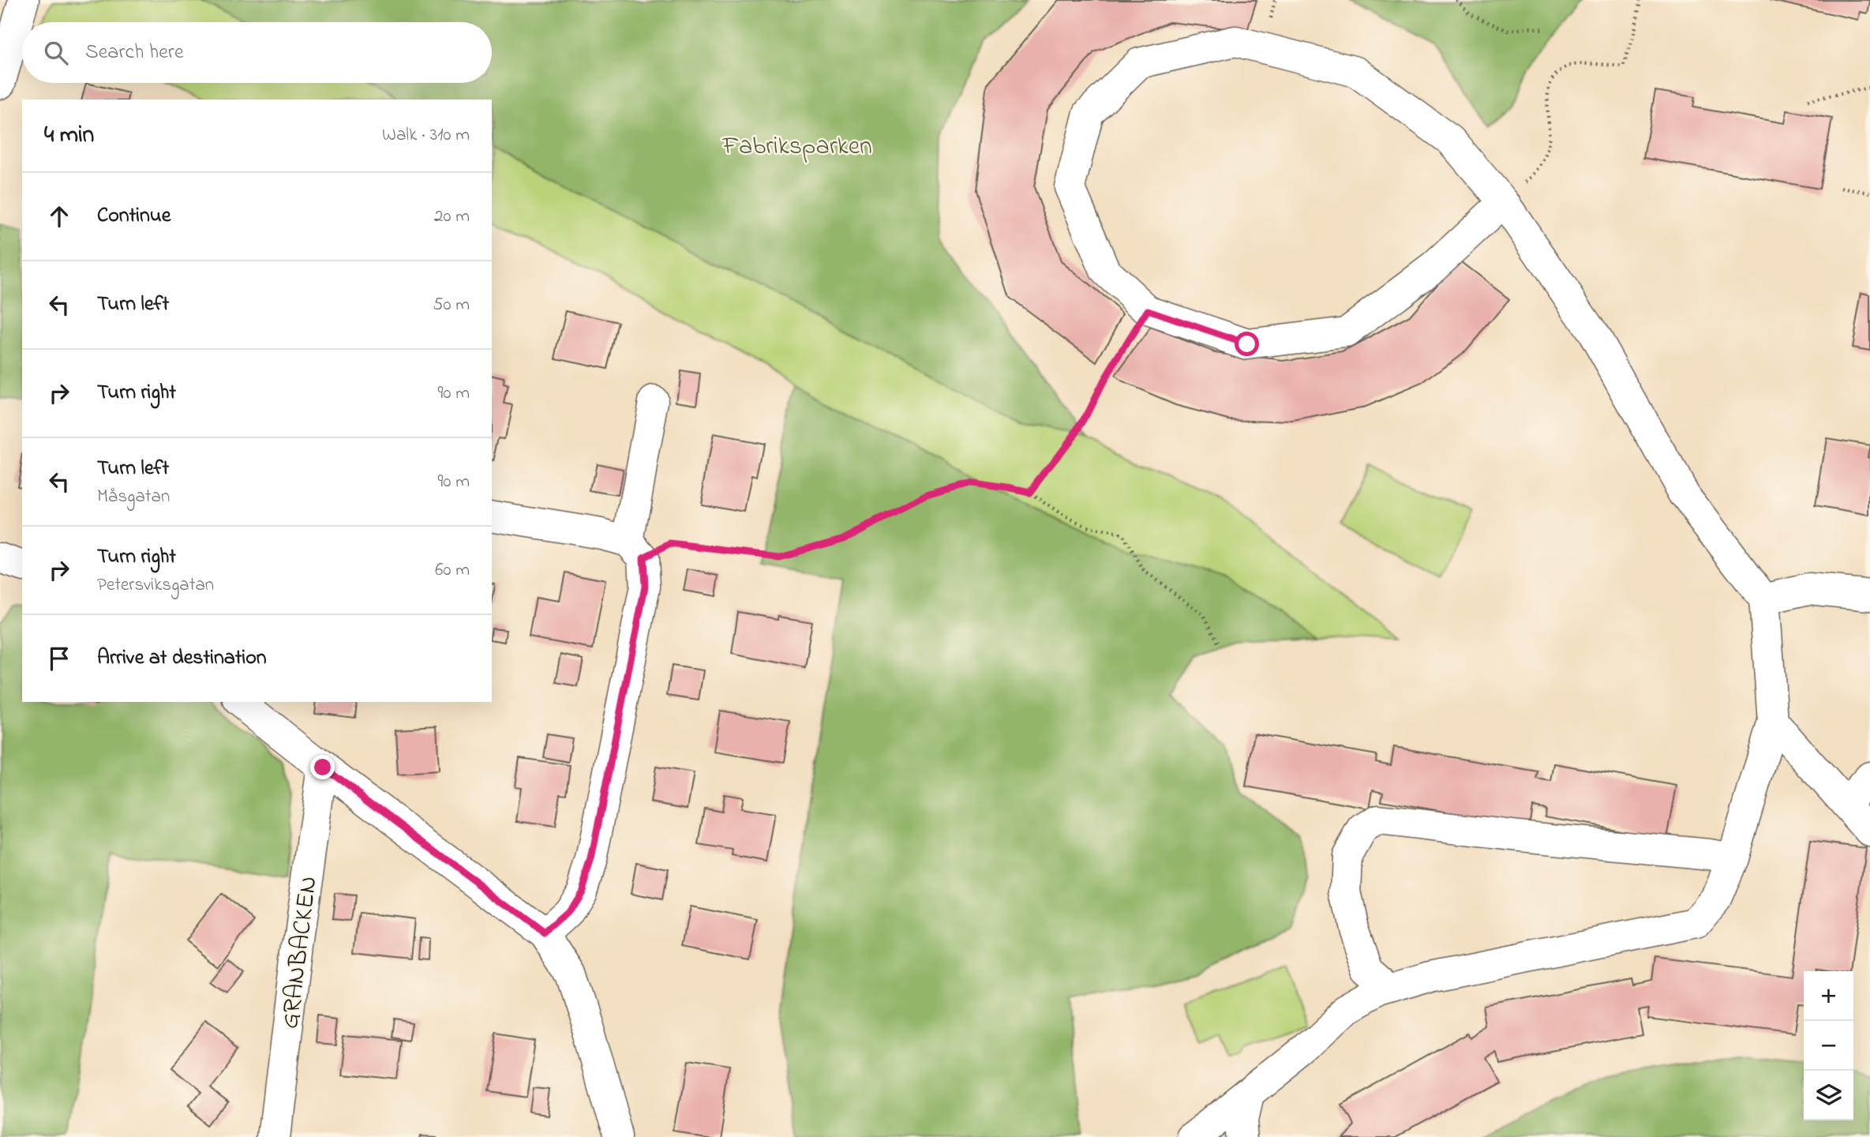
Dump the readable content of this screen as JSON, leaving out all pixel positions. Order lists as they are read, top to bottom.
{
  "streets": {
    "street": ["GRANBACKEN"]
  },
  "parks": ["Fabriksparken"],
  "page": {
    "search": "Search here",
    "heading": ["4 min", "Walk · 310 m"],
    "list": [
      ["Continue", "20 m"],
      ["Turn left", "50 m"],
      ["Turn right", "90 m"],
      ["Turn left", "Måsgatan", "90 m"],
      ["Turn right", "Petersviksgatan", "60 m"],
      "Arrive at destination"
    ],
    "map_buttons": ["+", "−"]
  }
}
